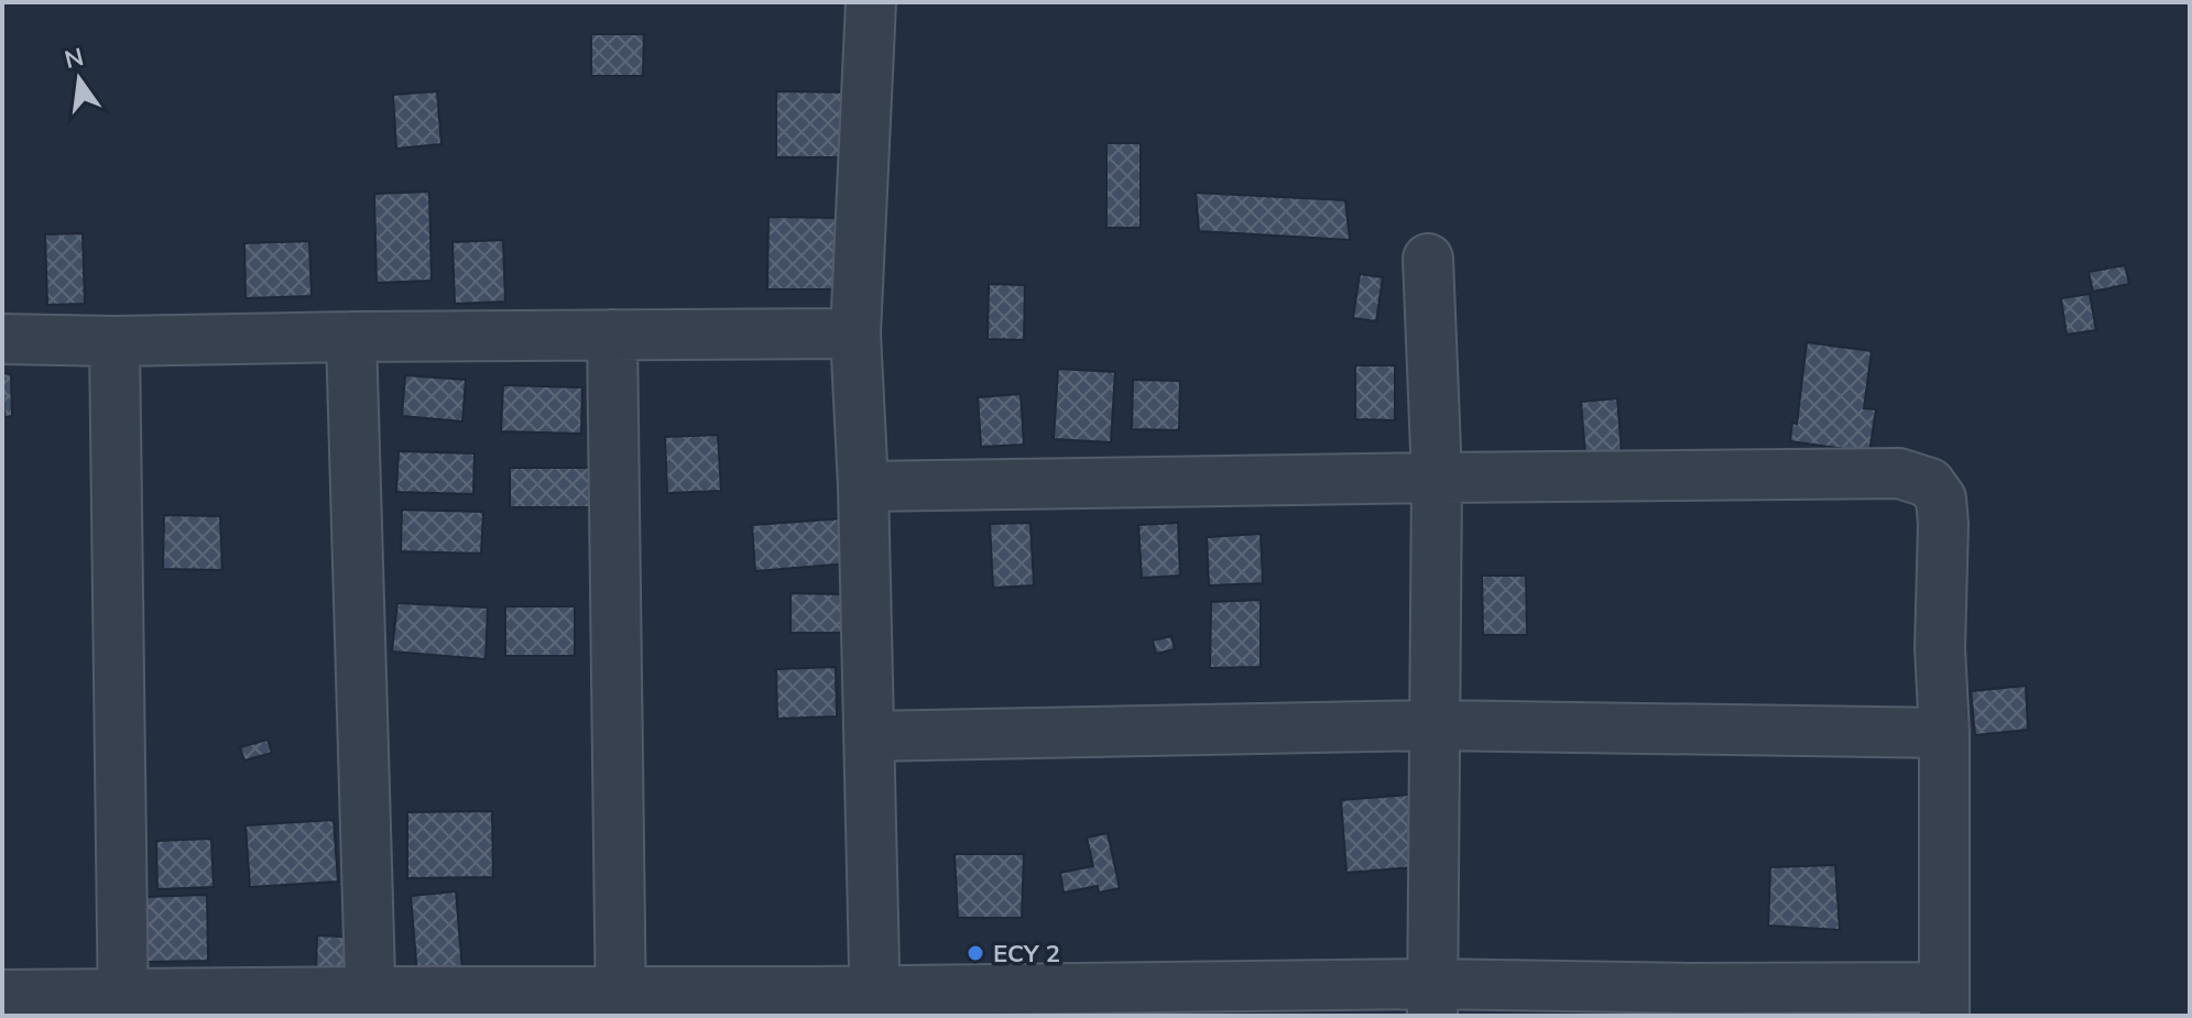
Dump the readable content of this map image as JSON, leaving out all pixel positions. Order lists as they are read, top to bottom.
{
  "places": ["ECY 2"],
  "north": "top"
}
